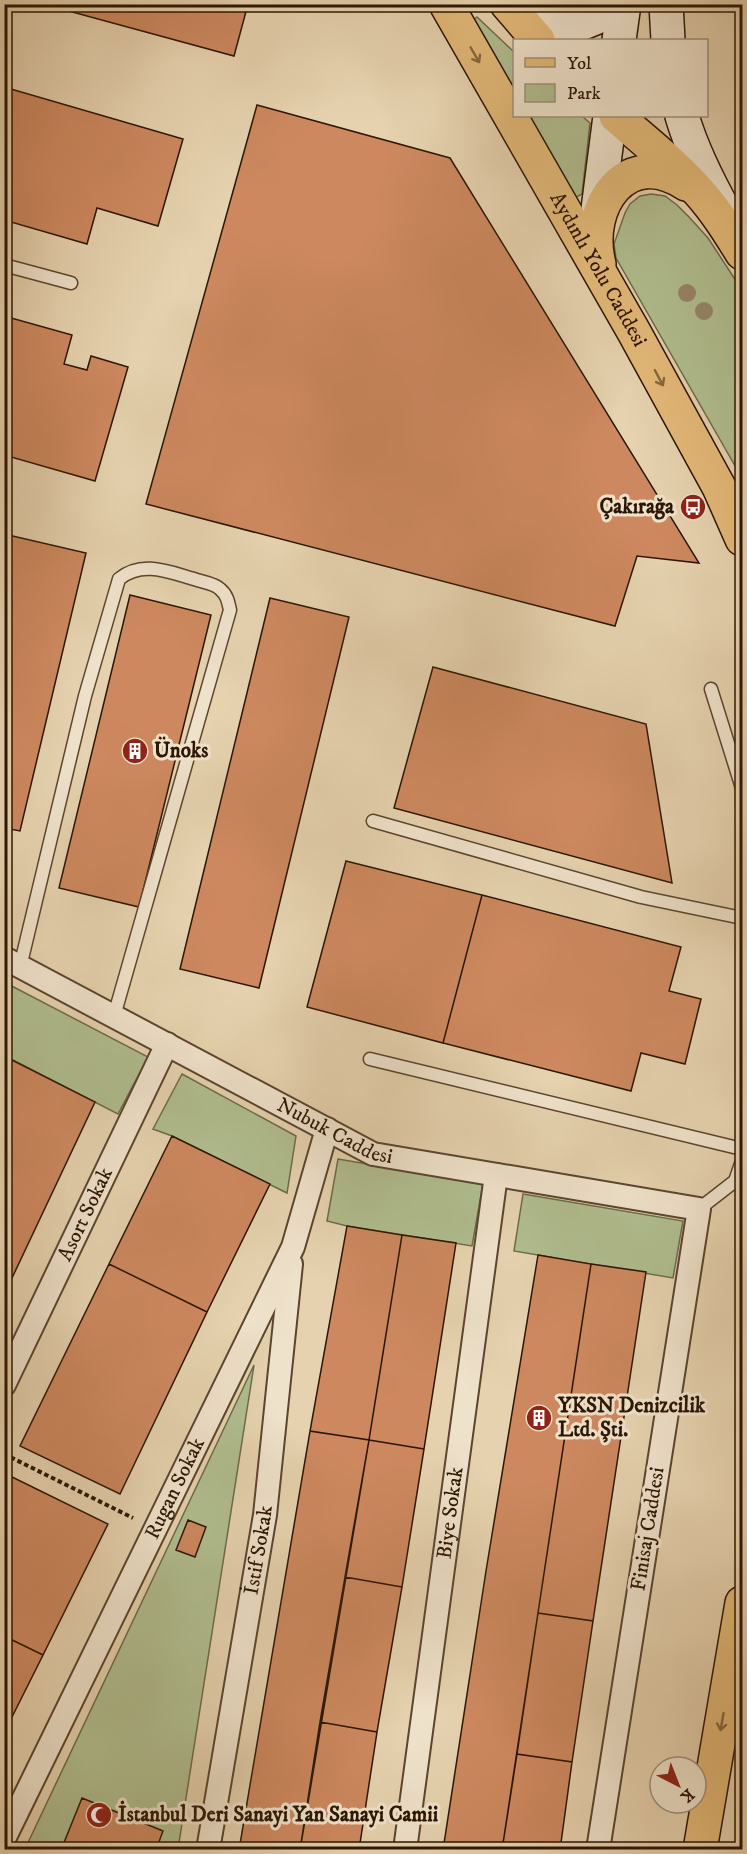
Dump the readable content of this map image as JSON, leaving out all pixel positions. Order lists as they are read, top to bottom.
{
  "streets": {
    "main road": ["Aydınlı Yolu Caddesi"],
    "street": [
      "Nubuk Caddesi",
      "Asort Sokak",
      "Rugan Sokak",
      "Biye Sokak",
      "Finisaj Caddesi",
      "İstif Sokak"
    ]
  },
  "crossings": [
    ["Nubuk Caddesi", "Asort Sokak"],
    ["Nubuk Caddesi", "Rugan Sokak"],
    ["Nubuk Caddesi", "Biye Sokak"],
    ["Nubuk Caddesi", "Finisaj Caddesi"],
    ["Rugan Sokak", "İstif Sokak"]
  ],
  "places": {
    "bus stop": ["Çakırağa"],
    "building": ["Ünoks", "YKSN Denizcilik Ltd. Şti."],
    "mosque": ["İstanbul Deri Sanayi Yan Sanayi Camii"]
  },
  "legend": ["Yol", "Park"],
  "north": "bottom right"
}
